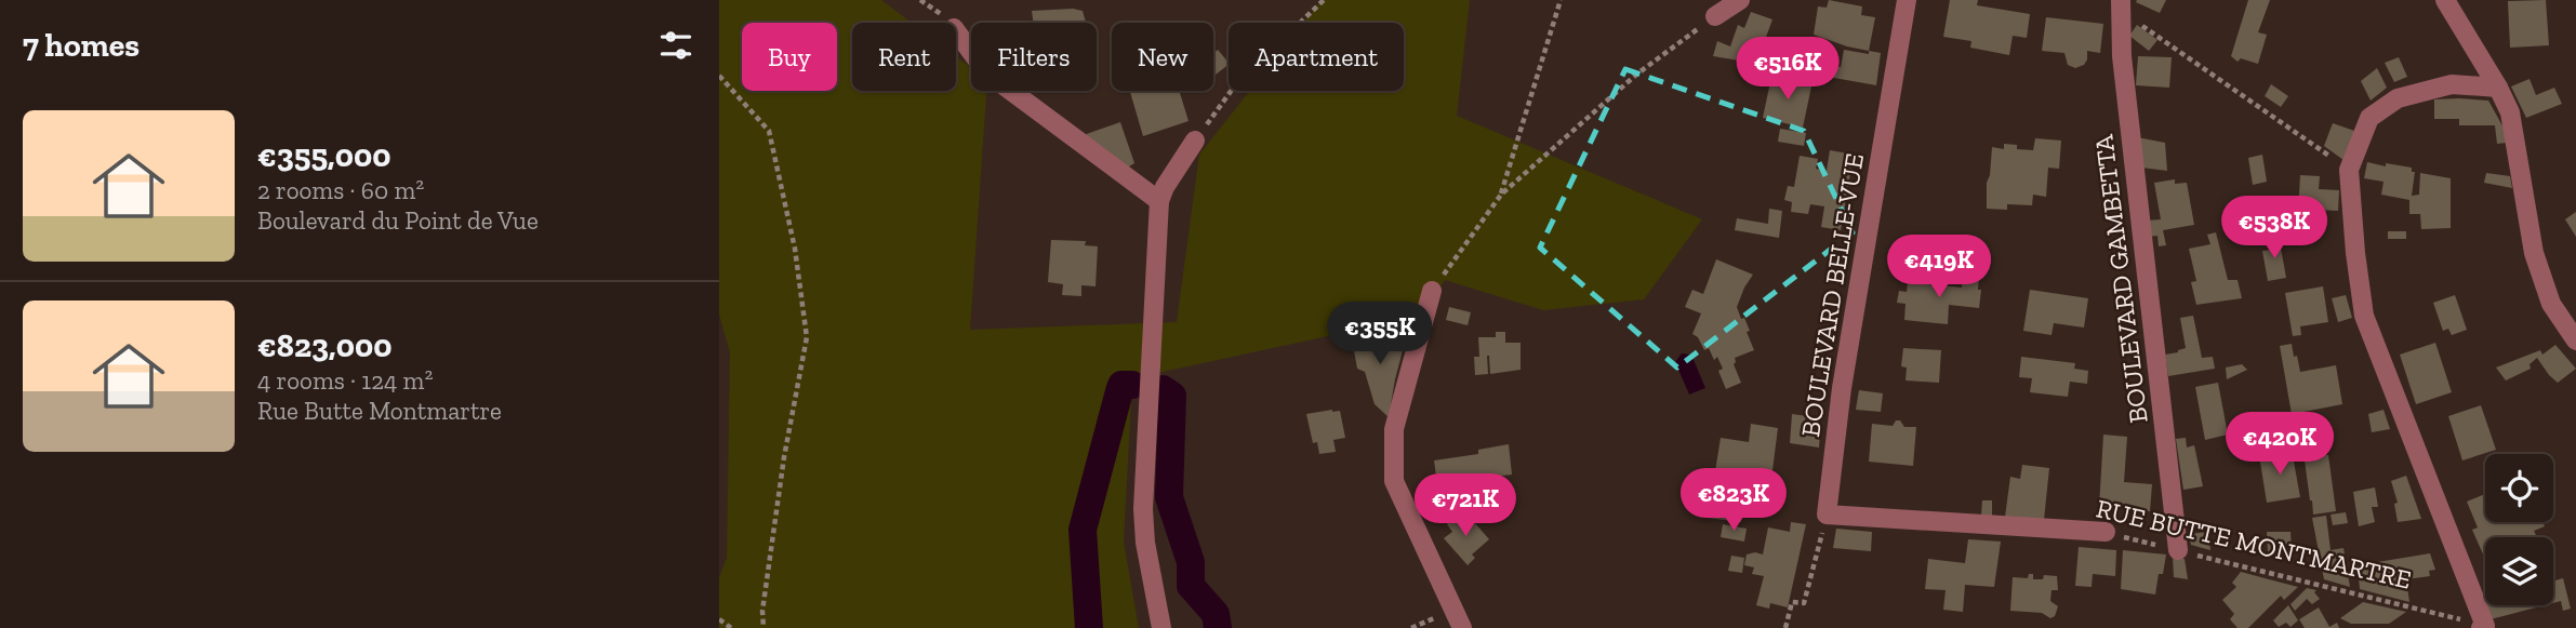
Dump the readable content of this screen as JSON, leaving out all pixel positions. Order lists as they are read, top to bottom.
{
  "streets": {
    "street": ["BOULEVARD GAMBETTA", "BOULEVARD BELLE-VUE", "RUE BUTTE MONTMARTRE"]
  },
  "crossings": [
    ["BOULEVARD GAMBETTA", "RUE BUTTE MONTMARTRE"],
    ["BOULEVARD BELLE-VUE", "RUE BUTTE MONTMARTRE"]
  ],
  "page": {
    "heading": "7 homes",
    "chip": [
      "Buy",
      "Rent",
      "Filters",
      "New",
      "Apartment"
    ],
    "price": [
      "€516K",
      "€538K",
      "€419K",
      "€355K",
      "€420K",
      "€823K",
      "€721K"
    ],
    "list": [
      {
        "name": "€355,000",
        "note": "2 rooms · 60 m² · Boulevard du Point de Vue"
      },
      {
        "name": "€823,000",
        "note": "4 rooms · 124 m² · Rue Butte Montmartre"
      }
    ]
  }
}
